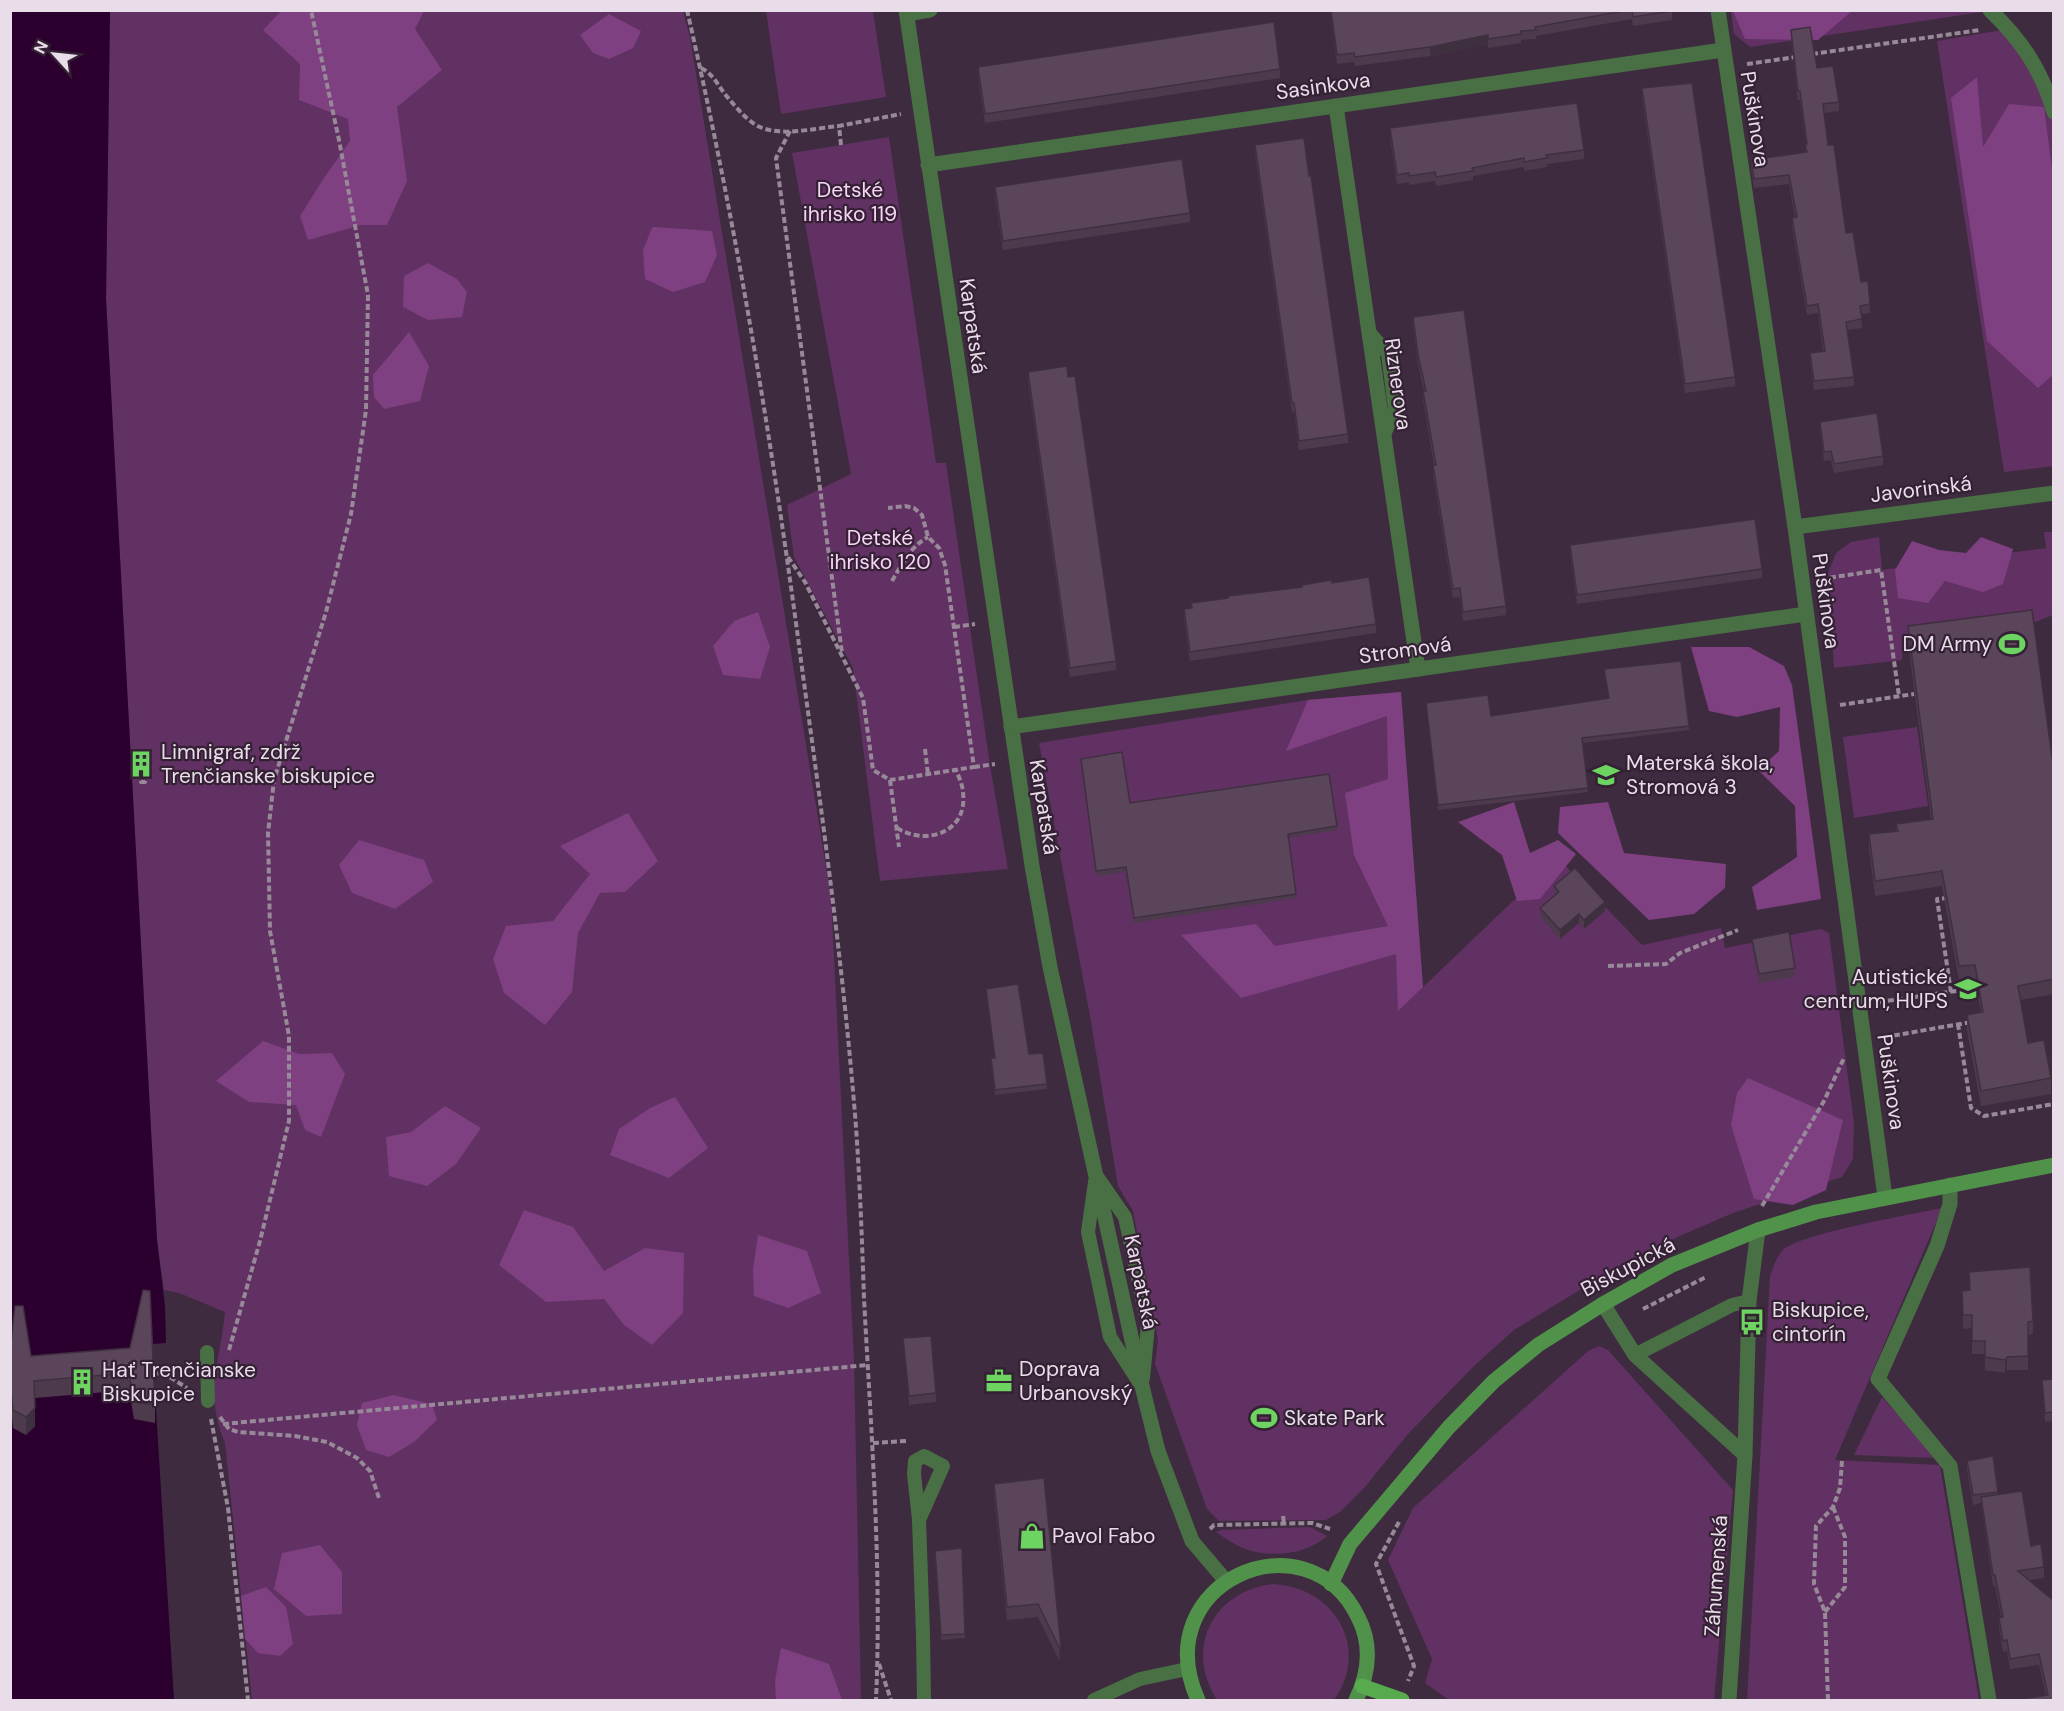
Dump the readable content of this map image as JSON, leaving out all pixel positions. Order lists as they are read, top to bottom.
{
  "streets": {
    "street": [
      "Sasinkova",
      "Puškinova",
      "Karpatská",
      "Riznerova",
      "Javorinská",
      "Stromová",
      "Biskupická",
      "Záhumenská"
    ]
  },
  "crossings": [
    ["Sasinkova", "Puškinova"],
    ["Sasinkova", "Karpatská"],
    ["Sasinkova", "Riznerova"],
    ["Puškinova", "Javorinská"],
    ["Puškinova", "Stromová"],
    ["Puškinova", "Biskupická"],
    ["Karpatská", "Stromová"],
    ["Riznerova", "Stromová"],
    ["Biskupická", "Záhumenská"]
  ],
  "parks": ["Detské ihrisko 119", "Detské ihrisko 120"],
  "places": {
    "sports": ["DM Army", "Skate Park"],
    "building": ["Limnigraf, zdrž Trenčianske biskupice", "Hať Trenčianske Biskupice"],
    "school or university": ["Materská škola, Stromová 3", "Autistické centrum, HUPS"],
    "bus stop": ["Biskupice, cintorín"],
    "office": ["Doprava Urbanovský"],
    "shop": ["Pavol Fabo"]
  },
  "north": "top left"
}
